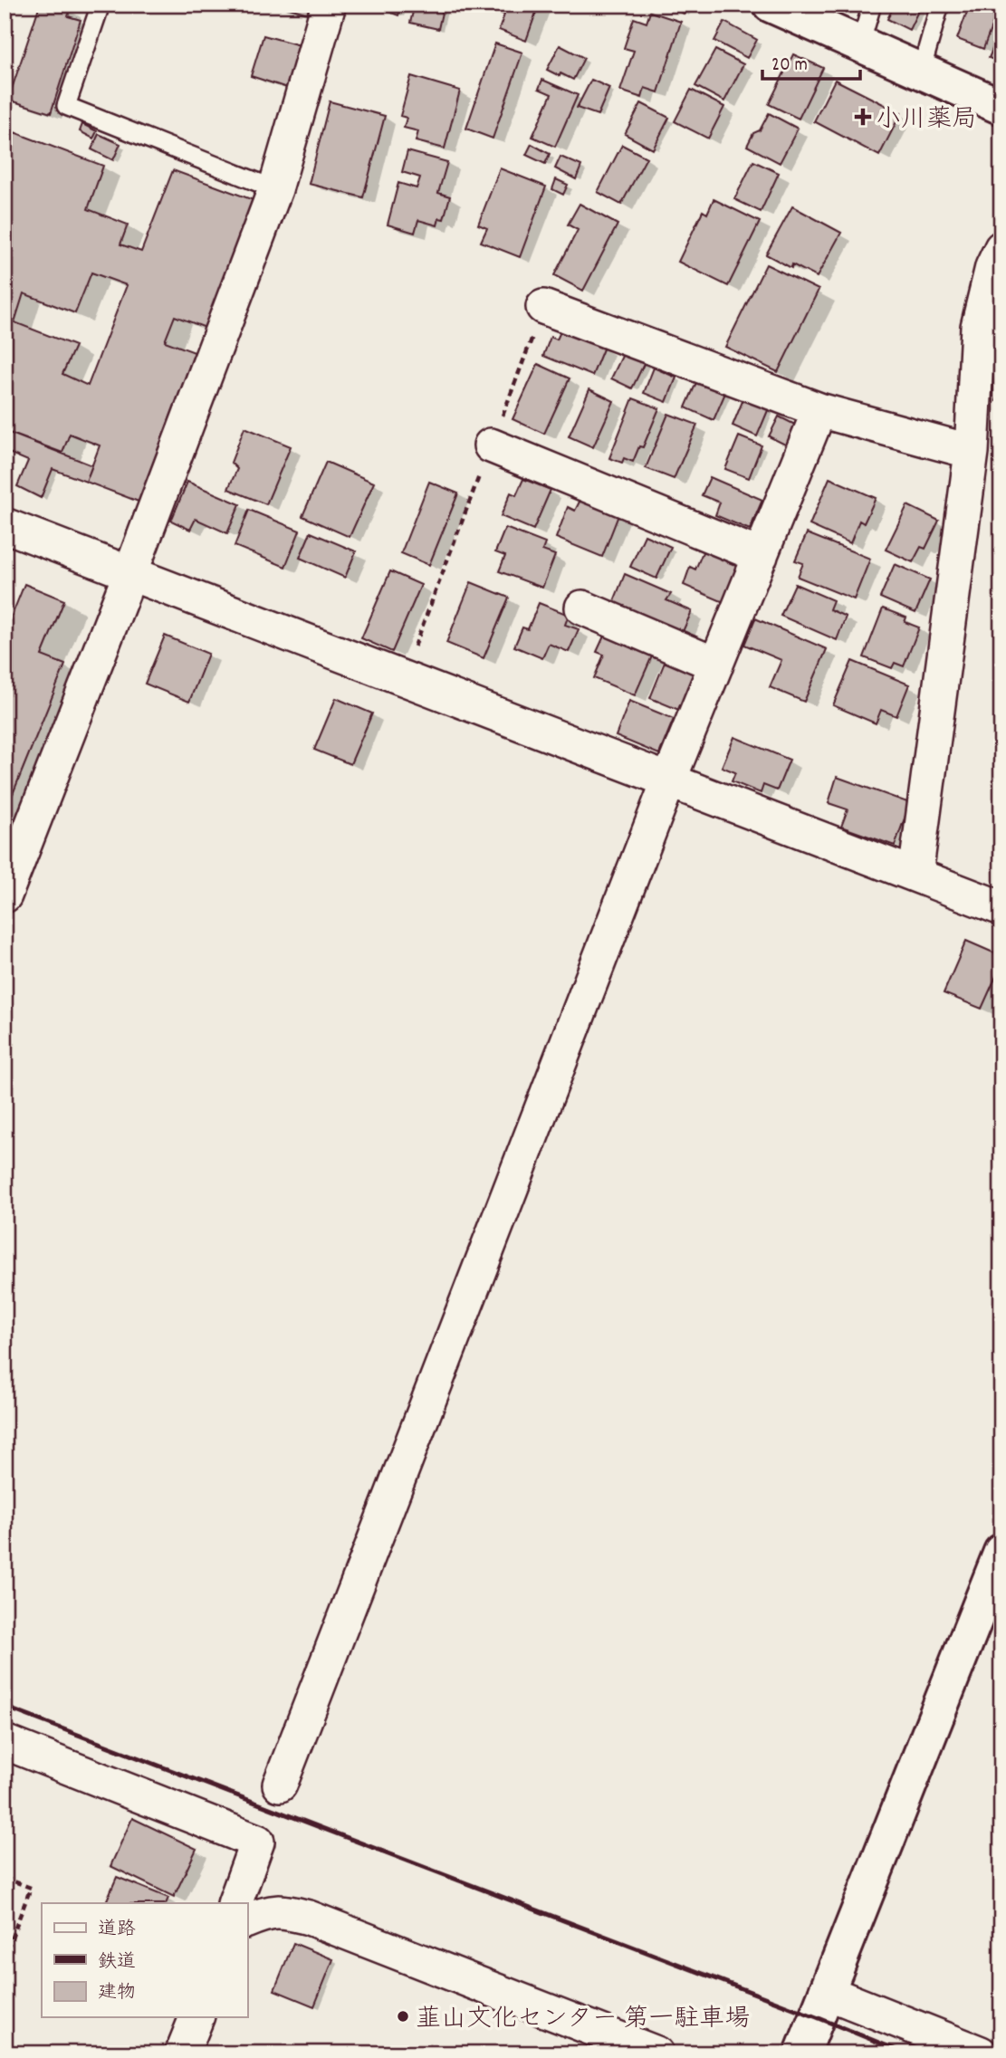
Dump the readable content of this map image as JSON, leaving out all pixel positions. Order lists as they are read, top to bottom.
{
  "places": {
    "health": ["小川薬局"],
    "other": ["韮山文化センター 第一駐車場"]
  },
  "legend": ["道路", "鉄道", "建物"],
  "scale_bar": "20 m"
}
